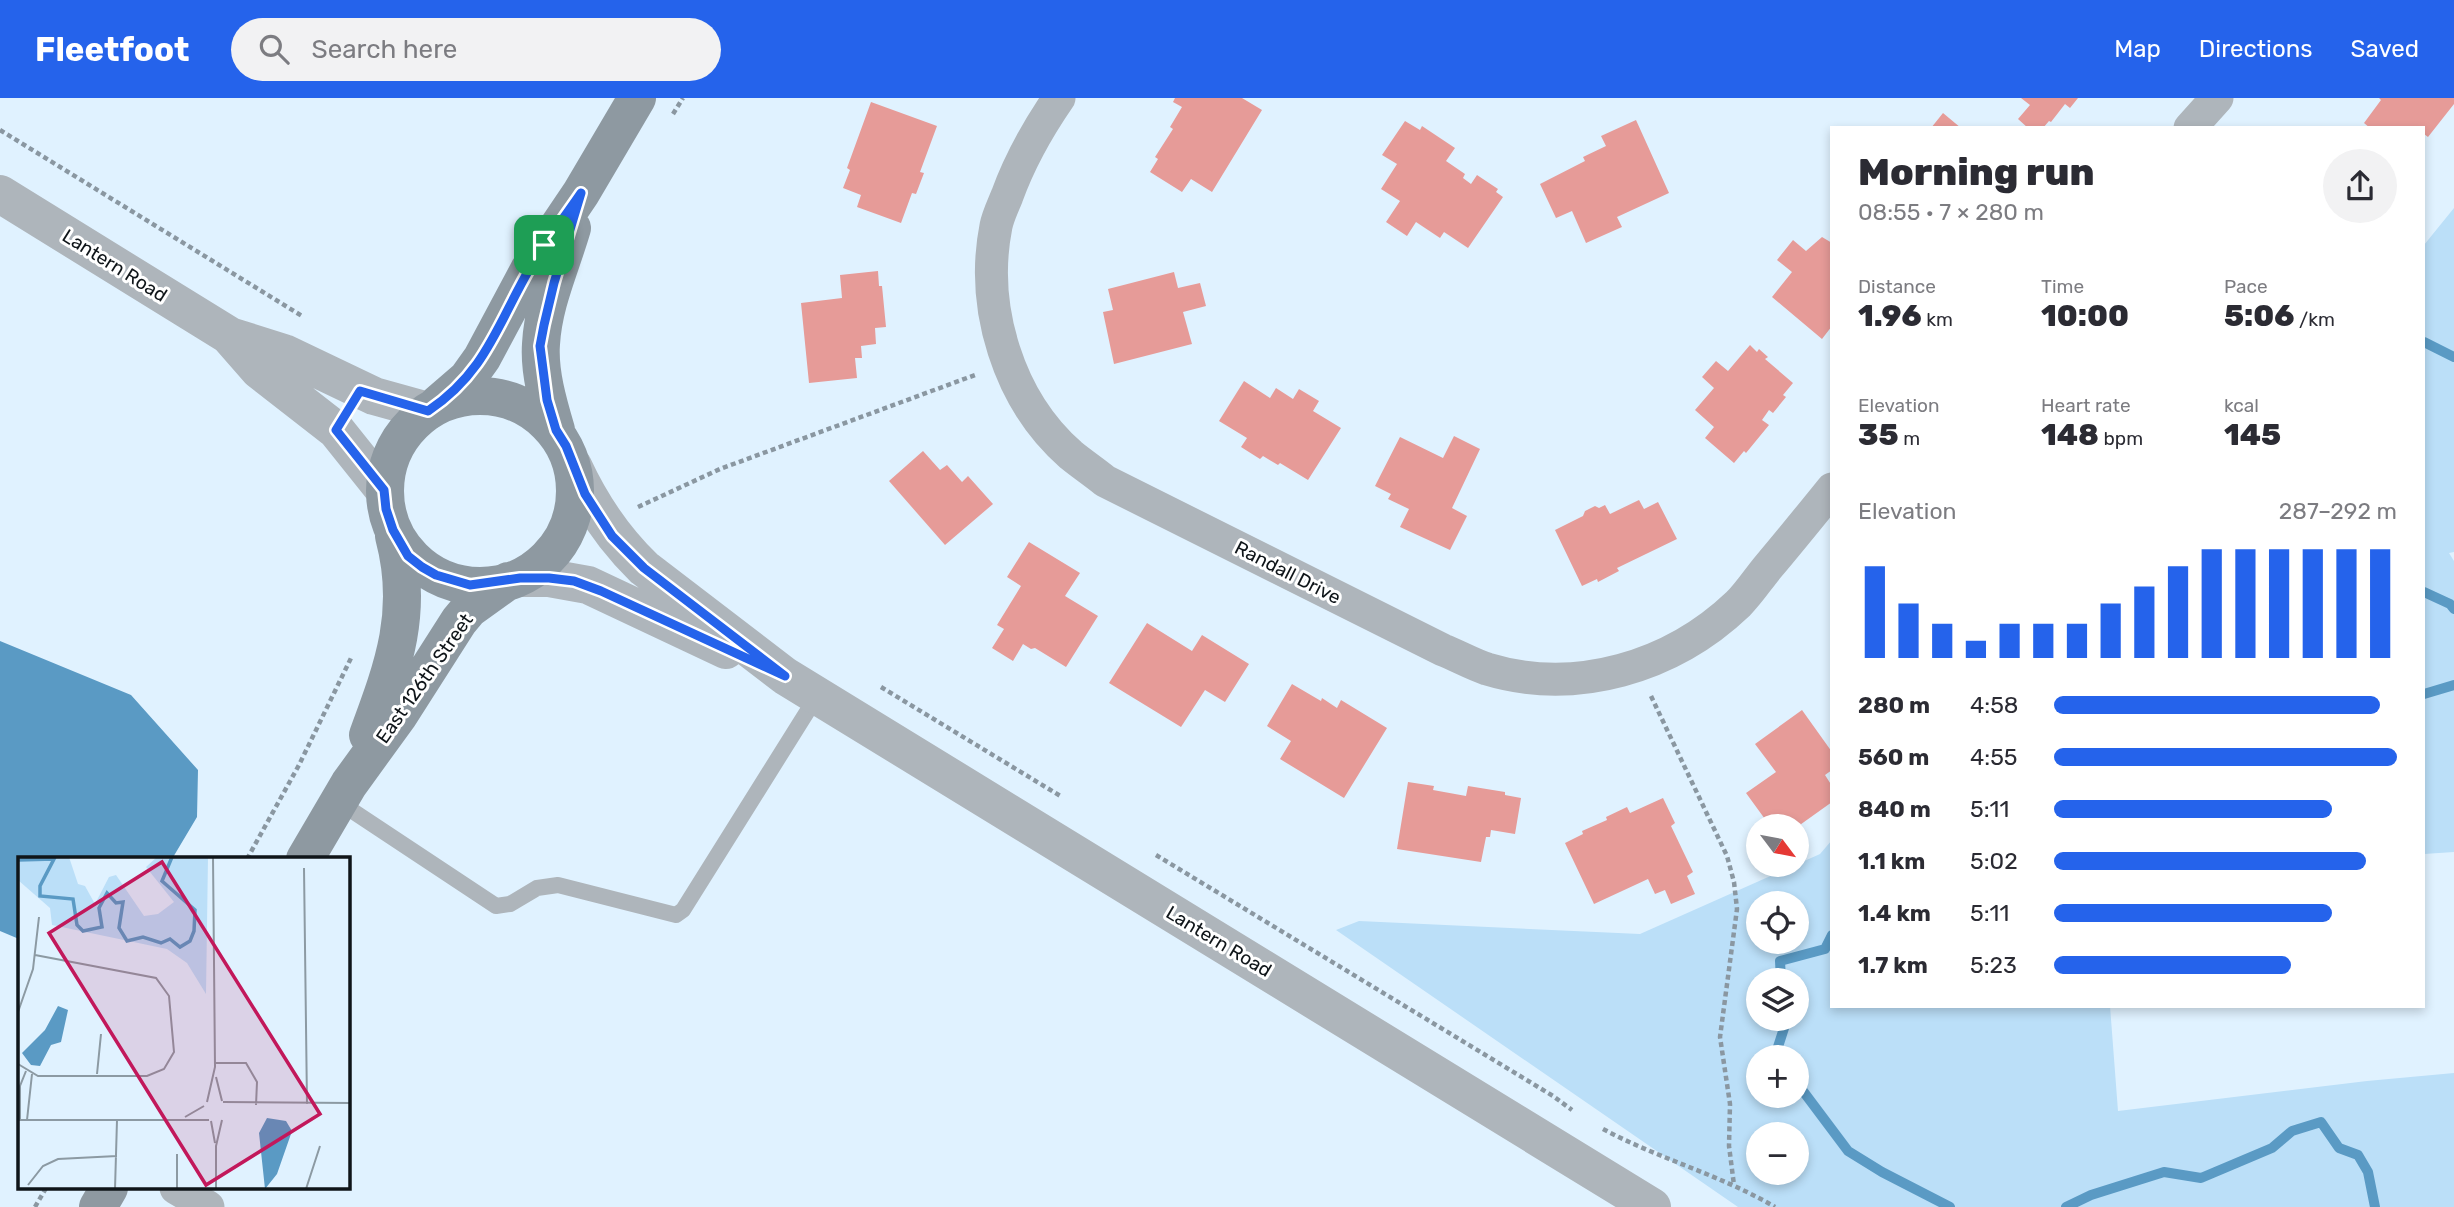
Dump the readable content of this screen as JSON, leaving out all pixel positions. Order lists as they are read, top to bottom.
{
  "streets": {
    "main road": ["East 126th Street"],
    "street": ["Lantern Road", "Randall Drive"]
  },
  "crossings": [
    ["Lantern Road", "East 126th Street"]
  ],
  "north": "bottom right",
  "page": {
    "header": "Fleetfoot",
    "search": "Search here",
    "nav": ["Map", "Directions", "Saved"],
    "heading": ["Morning run", "08:55 · 7 × 280 m"],
    "stats": [
      ["Distance", "1.96 km"],
      ["Time", "10:00"],
      ["Pace", "5:06 /km"],
      ["Elevation", "35 m"],
      ["Heart rate", "148 bpm"],
      ["kcal", "145"]
    ],
    "chart": ["Elevation", "287–292 m"],
    "list": [
      {
        "name": "280 m",
        "note": "4:58"
      },
      {
        "name": "560 m",
        "note": "4:55"
      },
      {
        "name": "840 m",
        "note": "5:11"
      },
      {
        "name": "1.1 km",
        "note": "5:02"
      },
      {
        "name": "1.4 km",
        "note": "5:11"
      },
      {
        "name": "1.7 km",
        "note": "5:23"
      }
    ],
    "map_buttons": ["+", "−"]
  }
}
